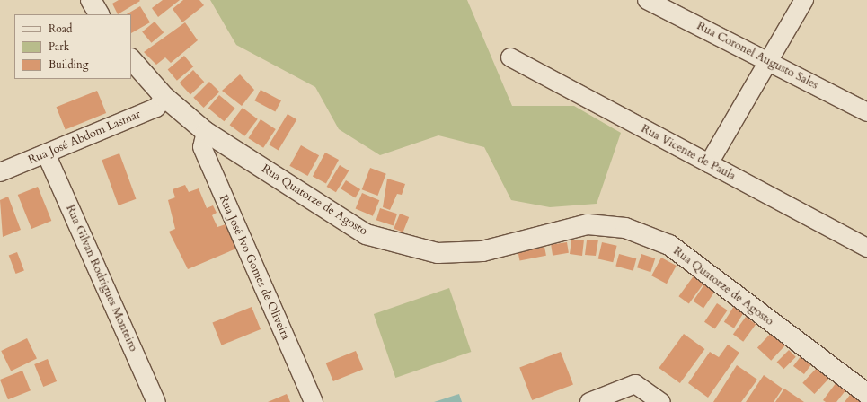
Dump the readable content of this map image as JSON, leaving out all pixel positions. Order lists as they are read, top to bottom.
{
  "streets": {
    "street": [
      "Rua Coronel Augusto Sales",
      "Rua José Abdom Lasmar",
      "Rua Vicente de Paula",
      "Rua Quatorze de Agosto",
      "Rua José Ivo Gomes de Oliveira",
      "Rua Gilvan Rodrigues Monteiro"
    ]
  },
  "crossings": [
    ["Rua José Abdom Lasmar", "Rua Quatorze de Agosto"],
    ["Rua José Abdom Lasmar", "Rua Gilvan Rodrigues Monteiro"],
    ["Rua Quatorze de Agosto", "Rua José Ivo Gomes de Oliveira"]
  ],
  "legend": ["Road", "Park", "Building"]
}
